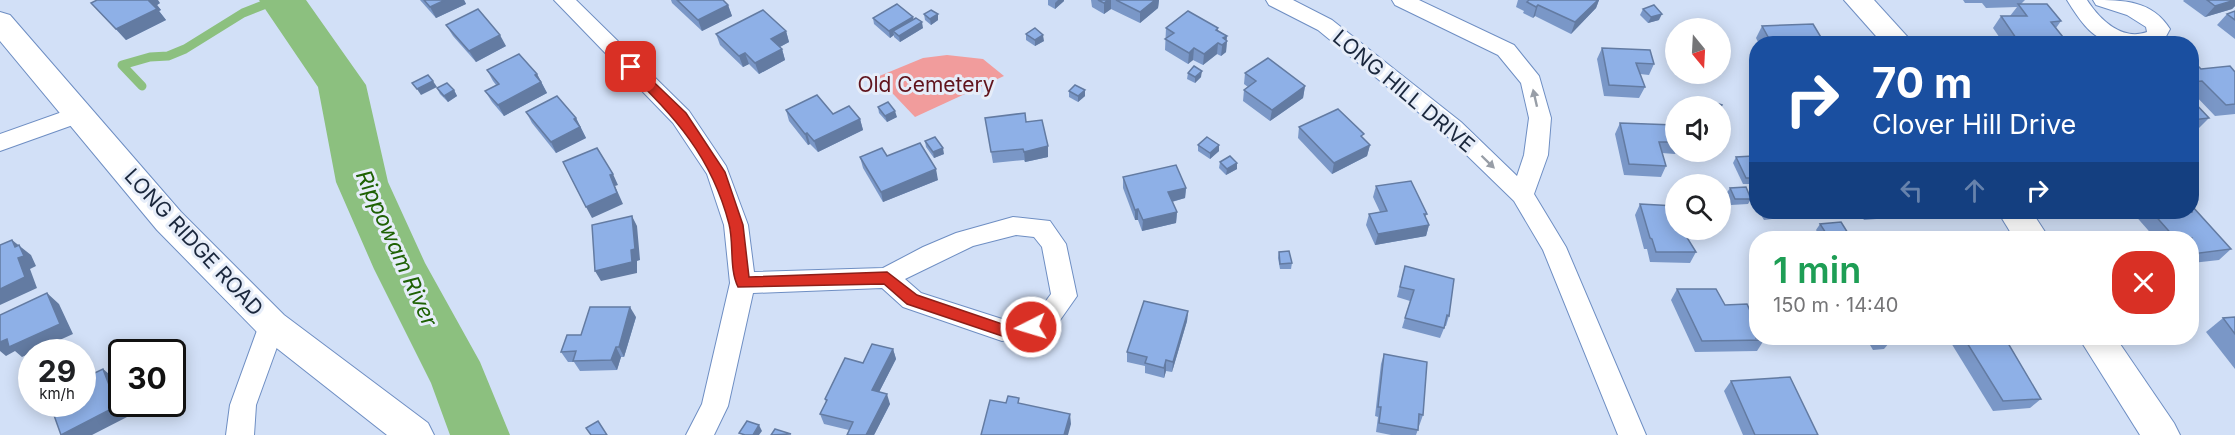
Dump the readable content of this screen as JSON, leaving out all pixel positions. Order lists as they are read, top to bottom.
{
  "streets": {
    "main road": ["LONG RIDGE ROAD"],
    "street": ["LONG HILL DRIVE"]
  },
  "one_way": ["LONG HILL DRIVE"],
  "water": ["Rippowam River"],
  "parks": ["Old Cemetery"],
  "north": "bottom",
  "page": {
    "turn": ["70 m", "Clover Hill Drive"],
    "heading": ["1 min", "150 m · 14:40"],
    "speed": "29 km/h",
    "limit": "30"
  }
}
